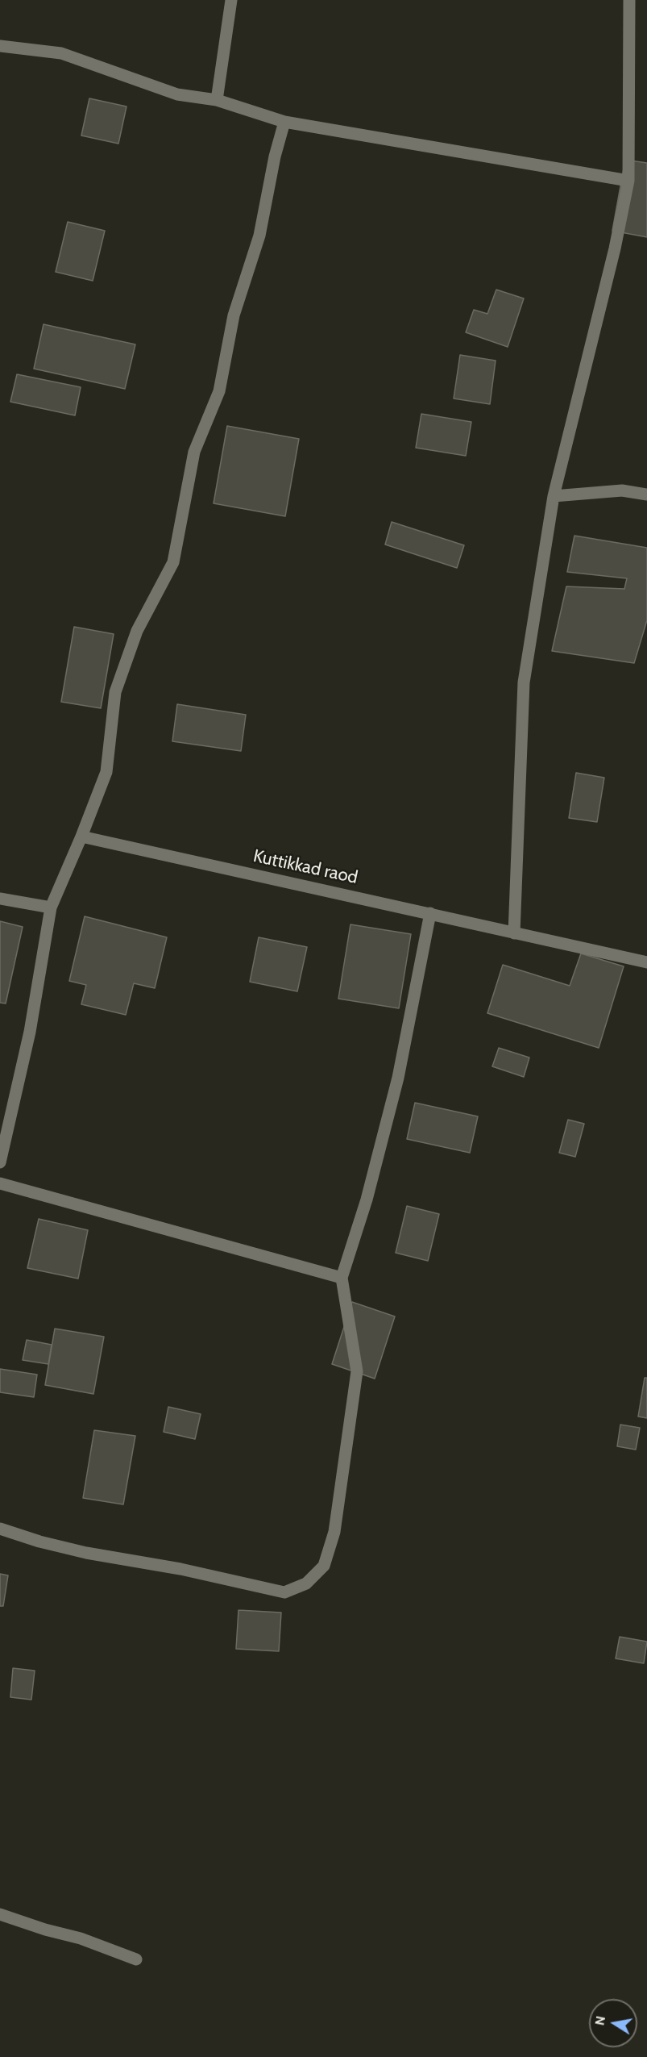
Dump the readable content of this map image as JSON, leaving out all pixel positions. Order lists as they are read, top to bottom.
{
  "streets": {
    "street": ["Kuttikkad raod"]
  },
  "north": "left"
}
